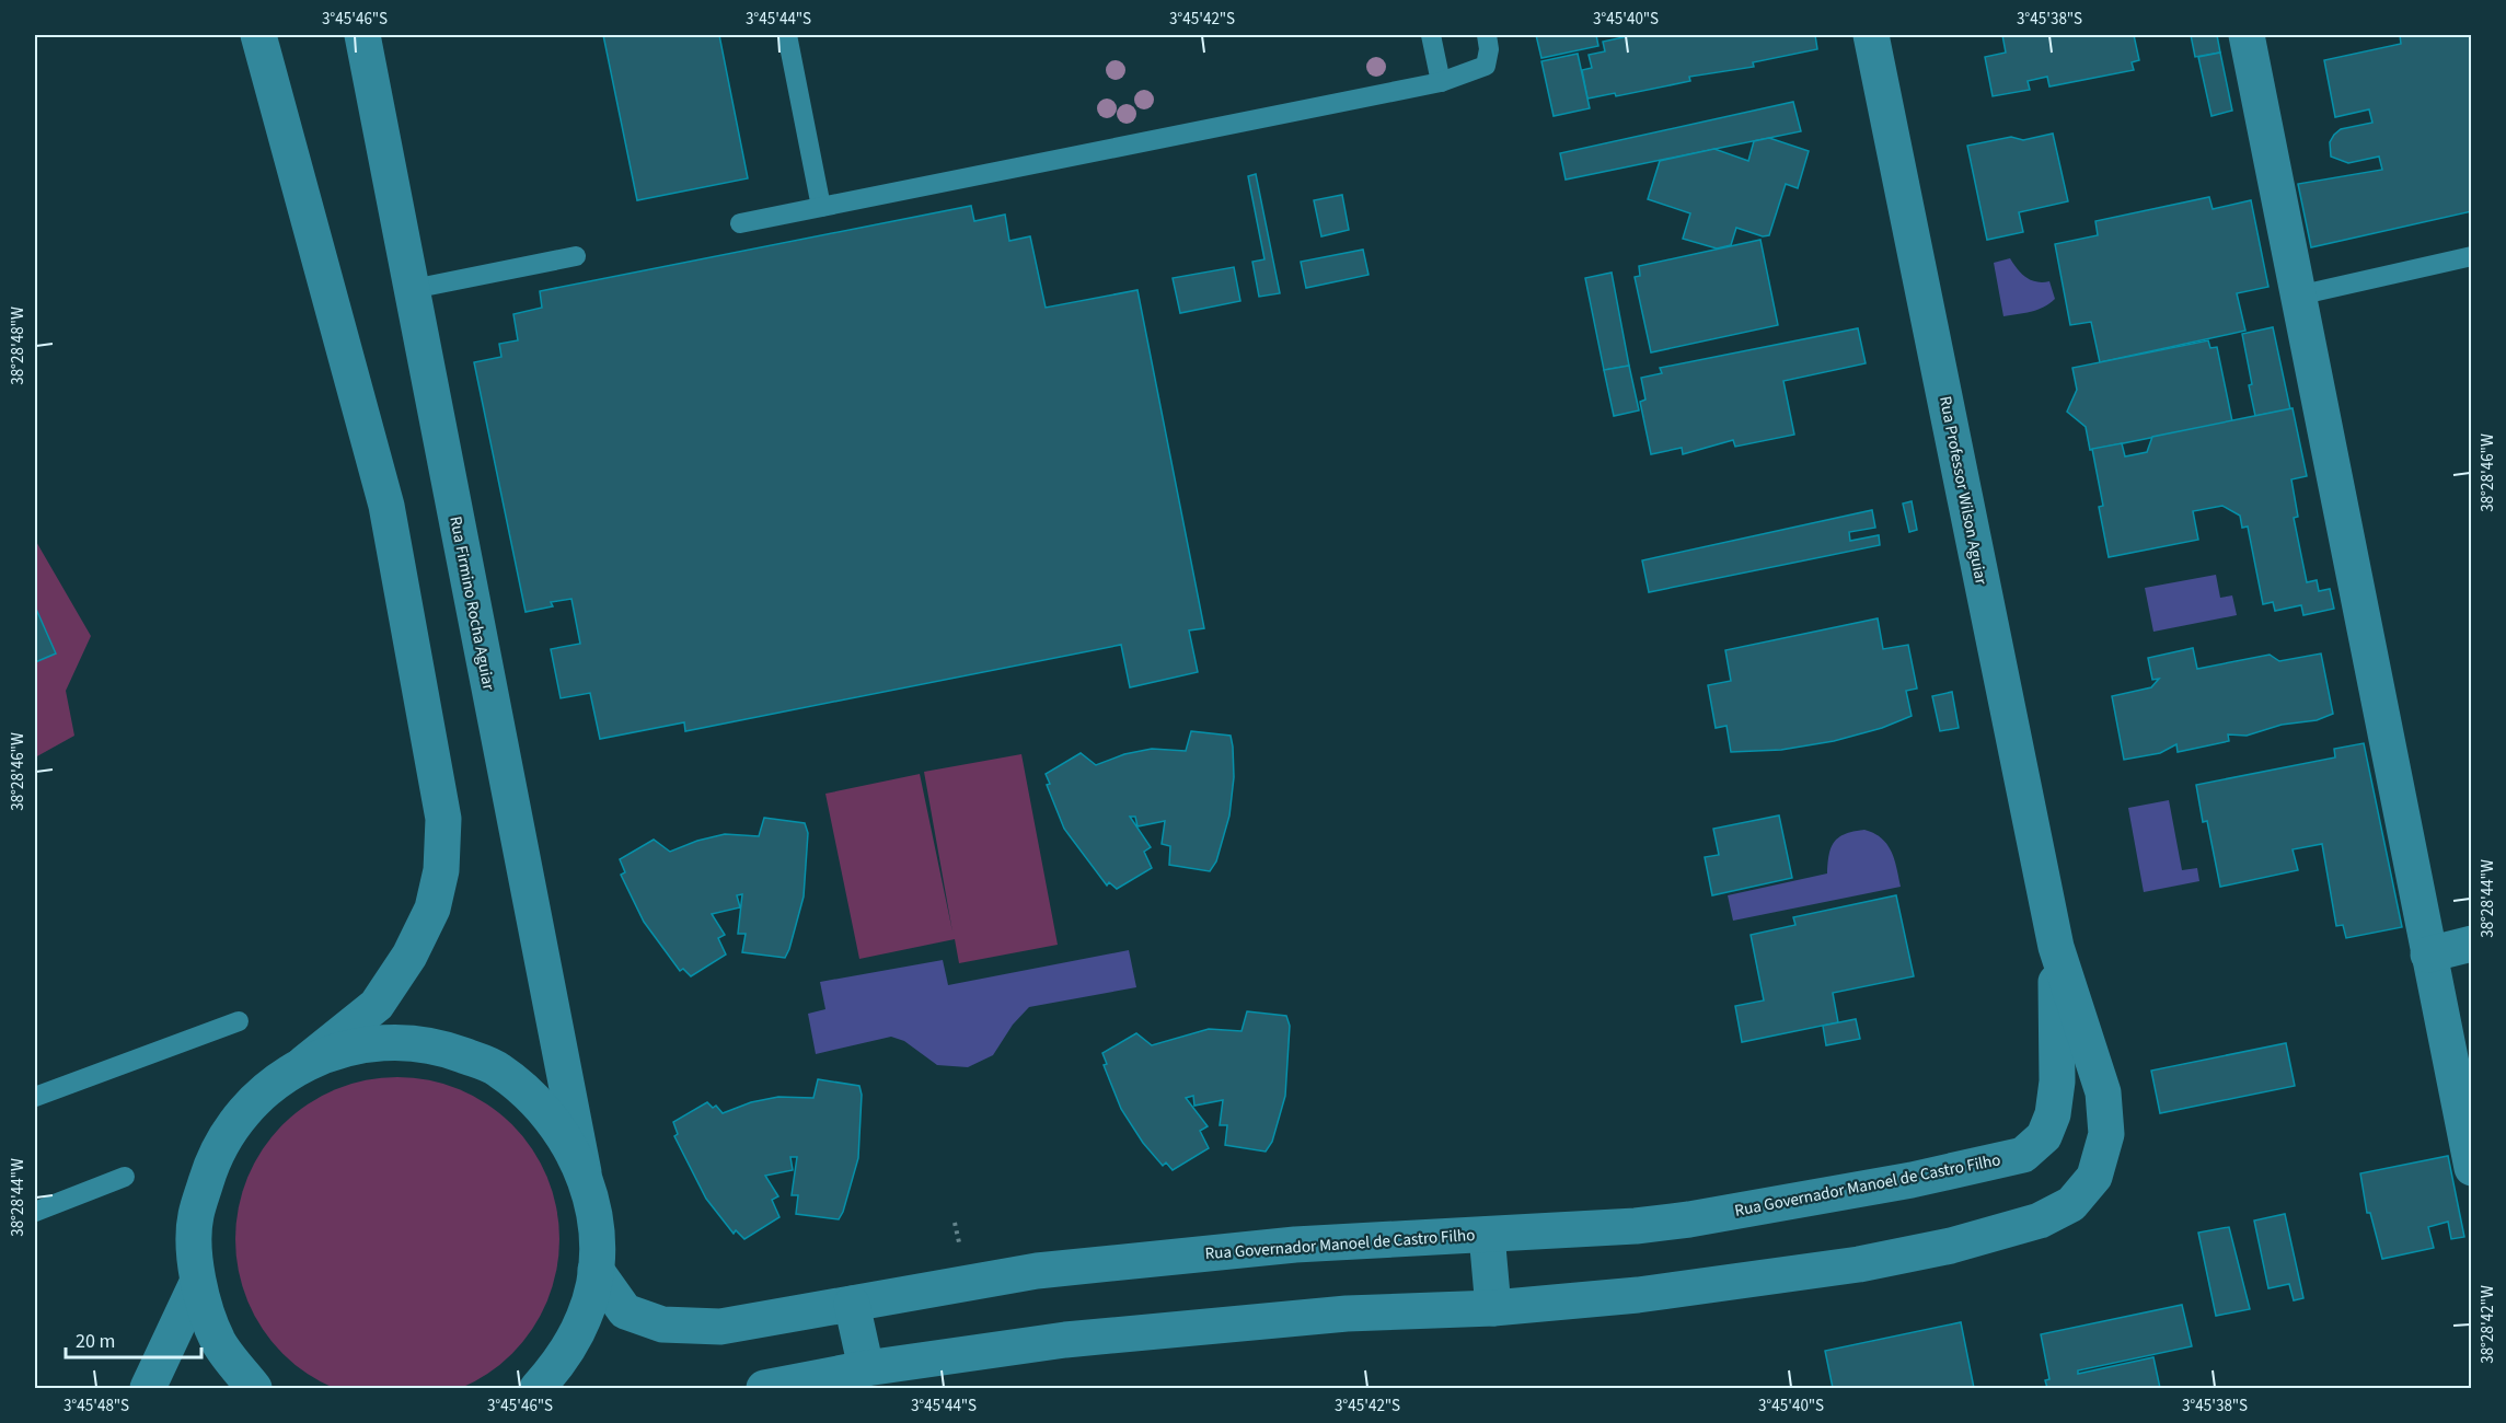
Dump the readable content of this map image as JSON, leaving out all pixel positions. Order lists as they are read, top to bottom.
{
  "streets": {
    "street": ["Rua Professor Wilson Aguiar", "Rua Firmino Rocha Aguiar", "Rua Governador Manoel de Castro Filho"]
  },
  "crossings": [
    ["Rua Professor Wilson Aguiar", "Rua Governador Manoel de Castro Filho"]
  ],
  "scale_bar": "20 m",
  "coordinates": [
    "3°45'46\"S",
    "3°45'44\"S",
    "3°45'42\"S",
    "3°45'40\"S",
    "3°45'38\"S",
    "38°28'48\"W",
    "38°28'46\"W",
    "38°28'44\"W",
    "38°28'42\"W",
    "3°45'48\"S"
  ]
}
